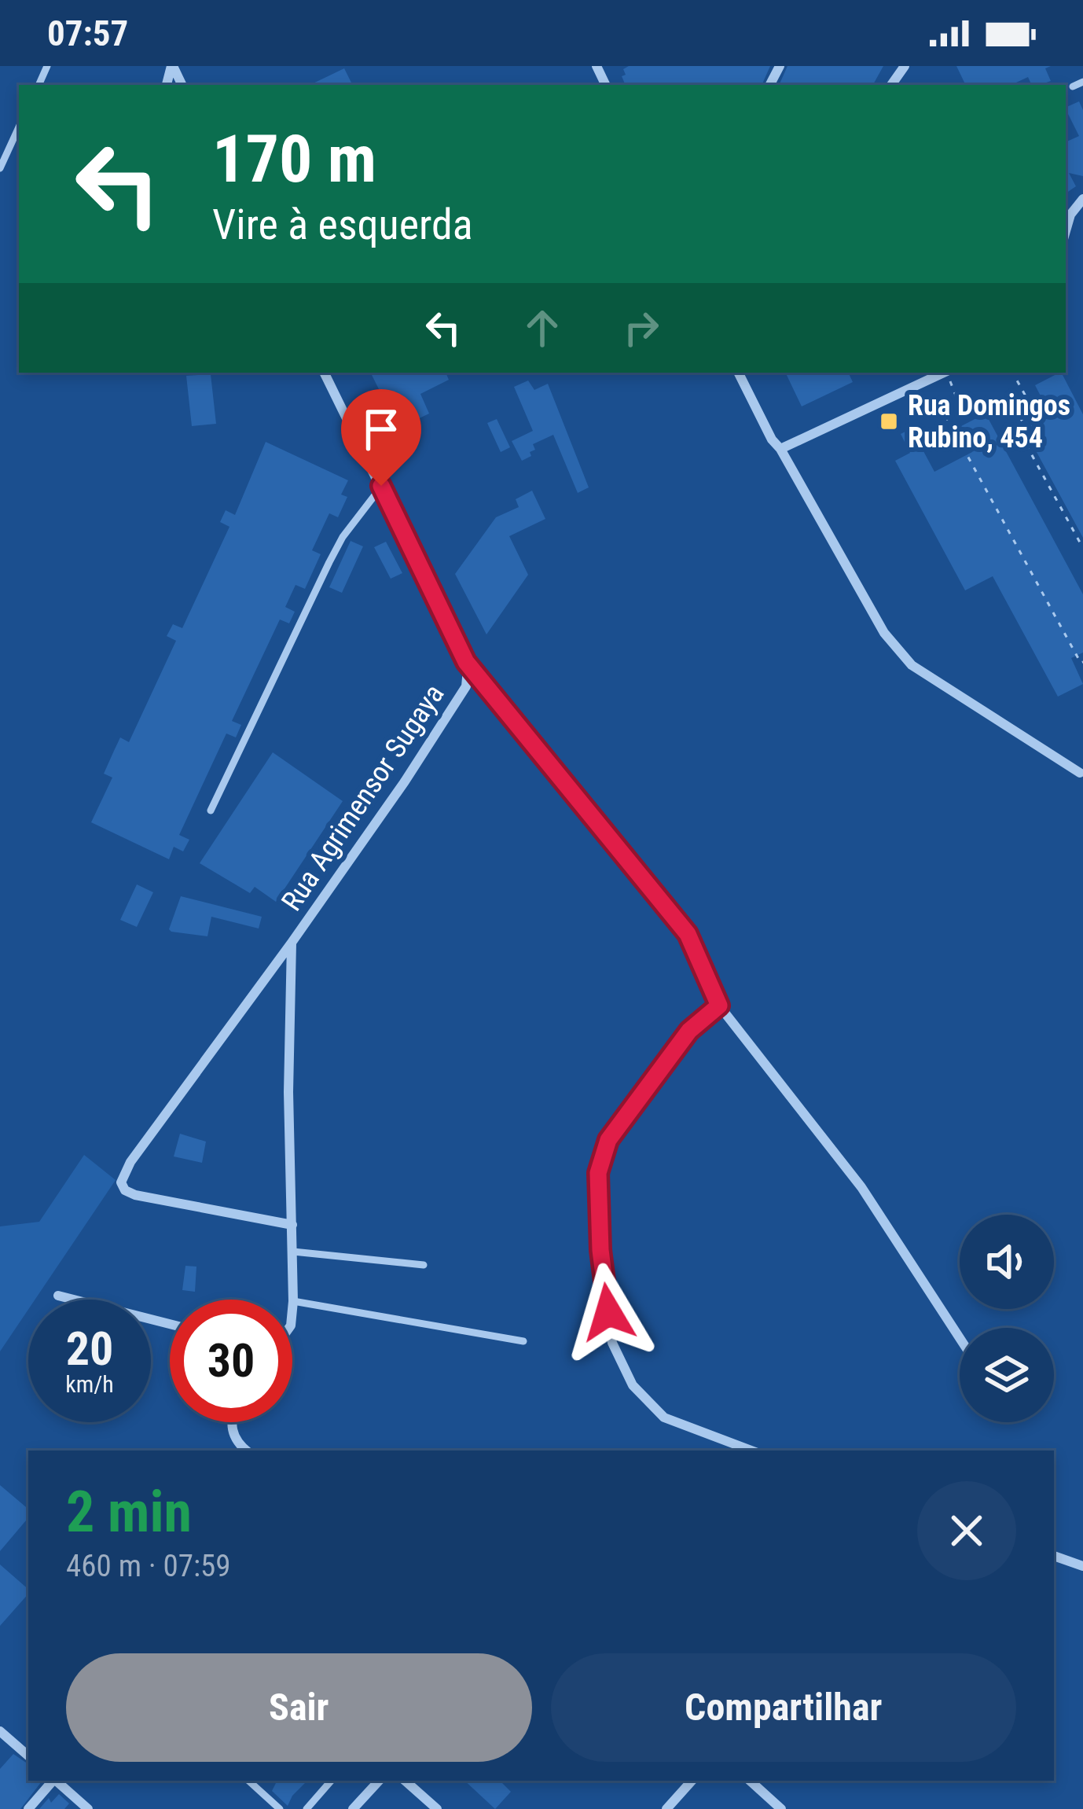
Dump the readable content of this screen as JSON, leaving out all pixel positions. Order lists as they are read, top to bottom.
{
  "streets": {
    "street": ["Rua Agrimensor Sugaya"]
  },
  "places": {
    "transit": ["Rua Domingos Rubino, 454"]
  },
  "page": {
    "status": "07:57",
    "turn": ["170 m", "Vire à esquerda"],
    "speed": "20 km/h",
    "limit": "30",
    "heading": ["2 min", "460 m · 07:59"],
    "buttons": ["Sair", "Compartilhar"]
  }
}
